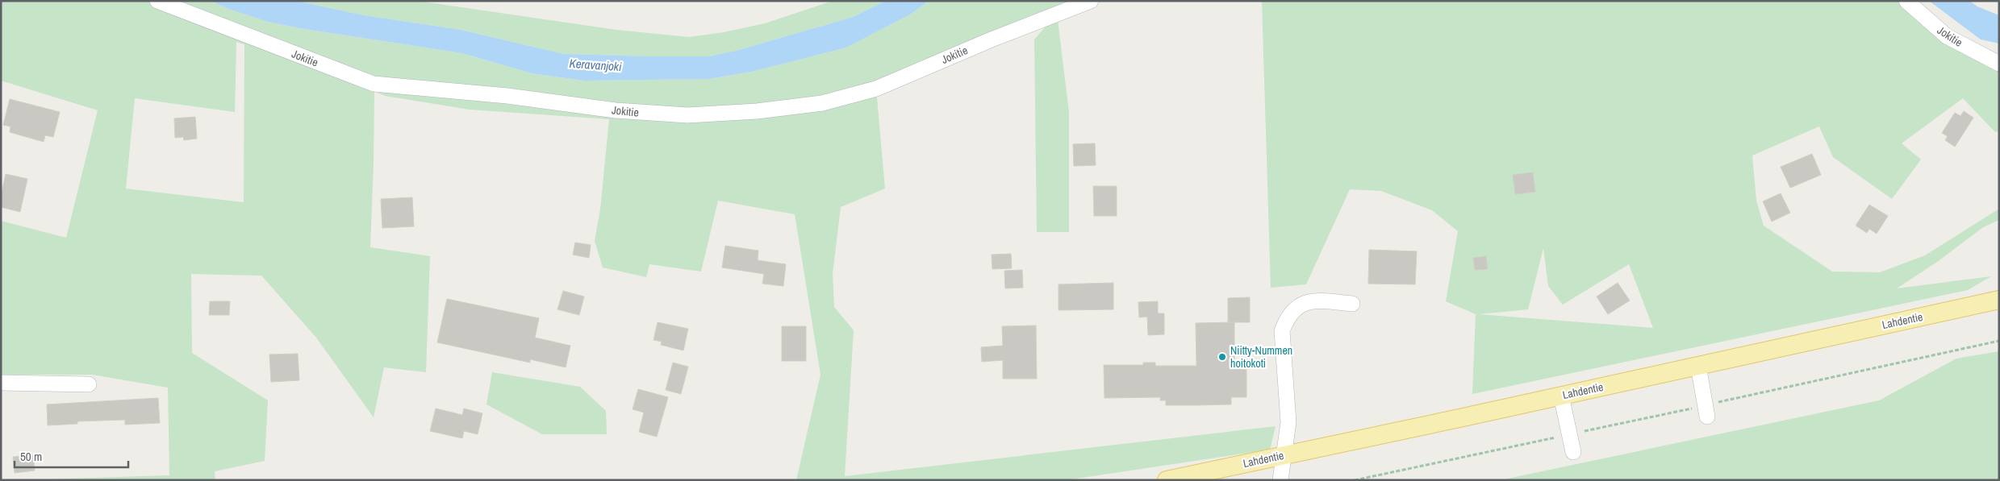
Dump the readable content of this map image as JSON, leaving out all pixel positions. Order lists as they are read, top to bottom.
{
  "streets": {
    "main road": ["Lahdentie"],
    "street": ["Jokitie"]
  },
  "water": ["Keravanjoki"],
  "places": ["Niitty-Nummen hoitokoti"],
  "scale_bar": "50 m"
}
